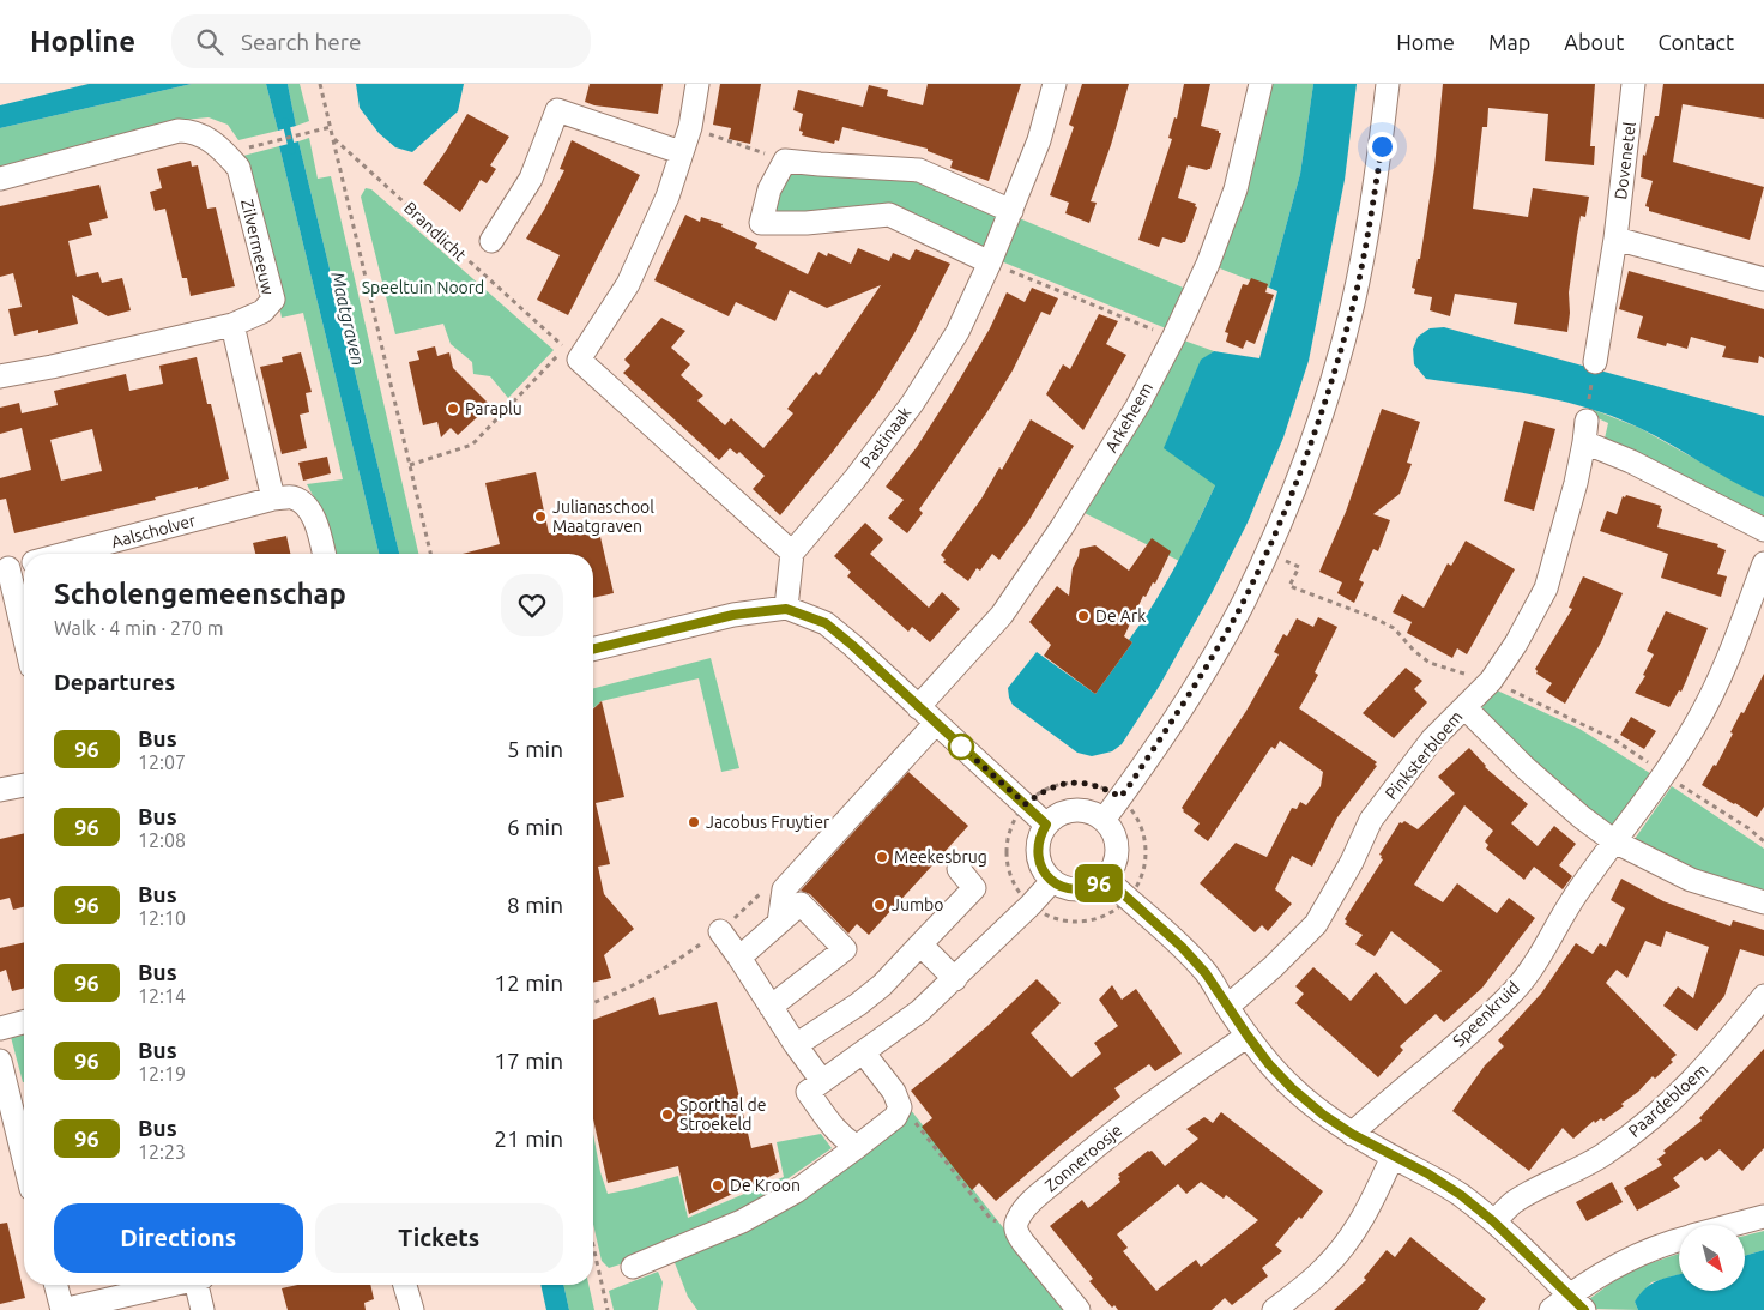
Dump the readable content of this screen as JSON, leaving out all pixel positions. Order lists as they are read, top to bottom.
{
  "streets": {
    "street": [
      "Dovenetel",
      "Brandlicht",
      "Zilvermeeuw",
      "Arkeheem",
      "Pastinaak",
      "Aalscholver",
      "Pinksterbloem",
      "Speenkruid",
      "Paardebloem",
      "Zonneroosje"
    ]
  },
  "water": ["Maatgraven"],
  "parks": ["Speeltuin Noord"],
  "places": [
    "Paraplu",
    "Julianaschool Maatgraven",
    "De Ark",
    "Jacobus Fruytier",
    "Meekesbrug",
    "Jumbo",
    "Sporthal de Stroekeld",
    "De Kroon"
  ],
  "lines": ["bus line 96"],
  "north": "bottom right",
  "page": {
    "header": "Hopline",
    "search": "Search here",
    "nav": [
      "Home",
      "Map",
      "About",
      "Contact"
    ],
    "on_map": "96",
    "heading": [
      ["Scholengemeenschap", "Walk · 4 min · 270 m"],
      "Departures"
    ],
    "list": [
      {
        "mark": "96",
        "name": "Bus",
        "note": "12:07",
        "value": "5 min"
      },
      {
        "mark": "96",
        "name": "Bus",
        "note": "12:08",
        "value": "6 min"
      },
      {
        "mark": "96",
        "name": "Bus",
        "note": "12:10",
        "value": "8 min"
      },
      {
        "mark": "96",
        "name": "Bus",
        "note": "12:14",
        "value": "12 min"
      },
      {
        "mark": "96",
        "name": "Bus",
        "note": "12:19",
        "value": "17 min"
      },
      {
        "mark": "96",
        "name": "Bus",
        "note": "12:23",
        "value": "21 min"
      }
    ],
    "buttons": ["Directions", "Tickets"]
  }
}
